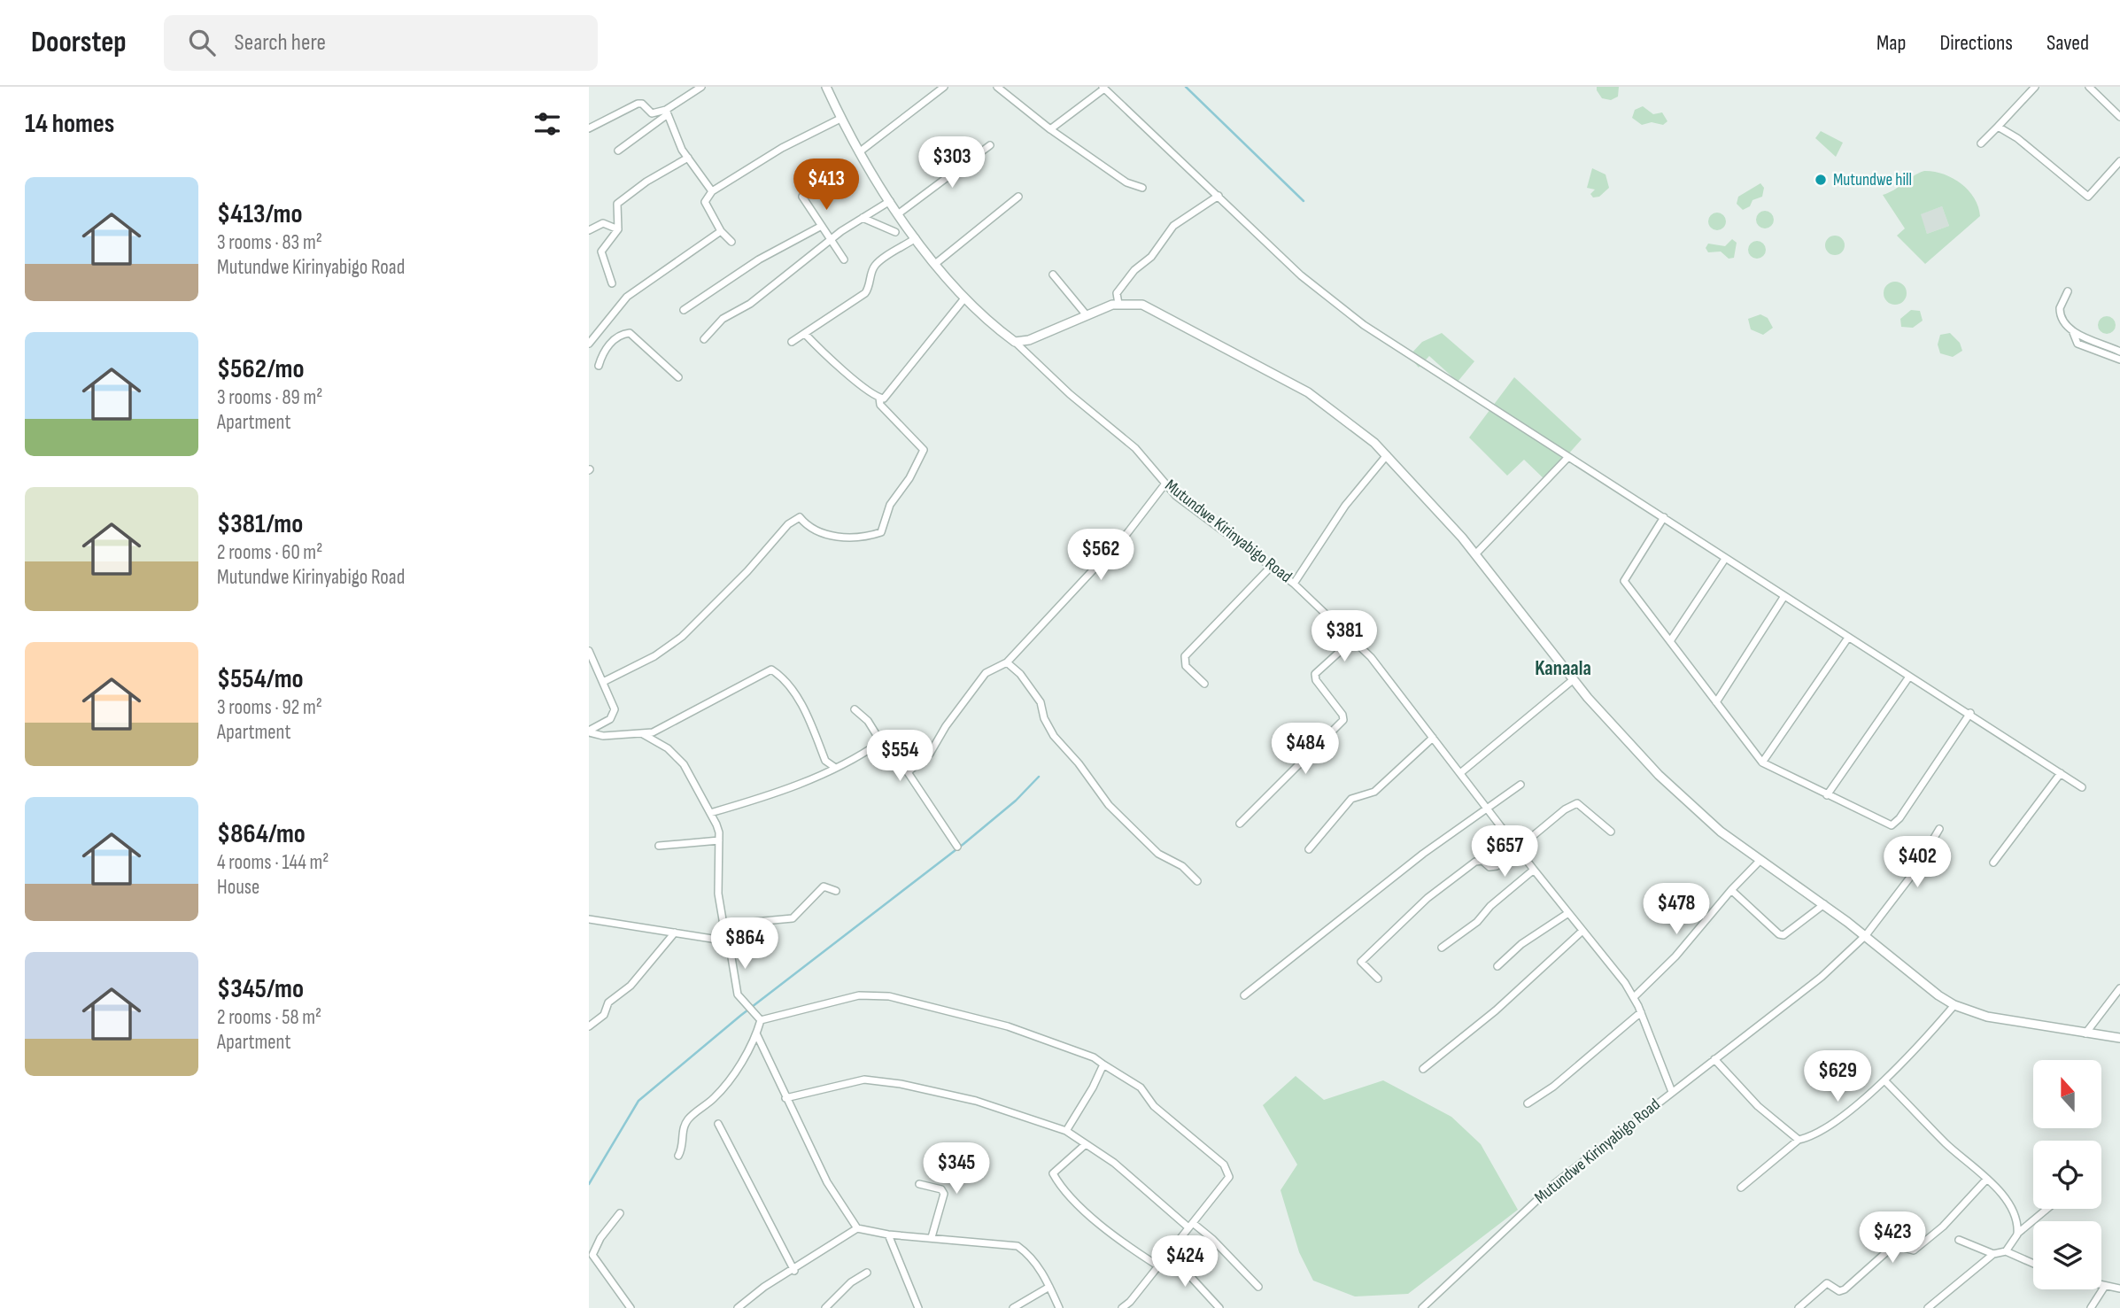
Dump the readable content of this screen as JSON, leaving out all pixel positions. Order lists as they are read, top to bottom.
{
  "streets": {
    "street": ["Mutundwe Kirinyabigo Road"]
  },
  "districts": ["Kanaala"],
  "places": ["Mutundwe hill"],
  "north": "top",
  "page": {
    "header": "Doorstep",
    "search": "Search here",
    "nav": ["Map", "Directions", "Saved"],
    "heading": "14 homes",
    "price": [
      "$303",
      "$413",
      "$562",
      "$381",
      "$484",
      "$554",
      "$657",
      "$402",
      "$478",
      "$864",
      "$629",
      "$345",
      "$423",
      "$424"
    ],
    "list": [
      {
        "name": "$413/mo",
        "note": "3 rooms · 83 m² · Mutundwe Kirinyabigo Road"
      },
      {
        "name": "$562/mo",
        "note": "3 rooms · 89 m² · Apartment"
      },
      {
        "name": "$381/mo",
        "note": "2 rooms · 60 m² · Mutundwe Kirinyabigo Road"
      },
      {
        "name": "$554/mo",
        "note": "3 rooms · 92 m² · Apartment"
      },
      {
        "name": "$864/mo",
        "note": "4 rooms · 144 m² · House"
      },
      {
        "name": "$345/mo",
        "note": "2 rooms · 58 m² · Apartment"
      }
    ]
  }
}
